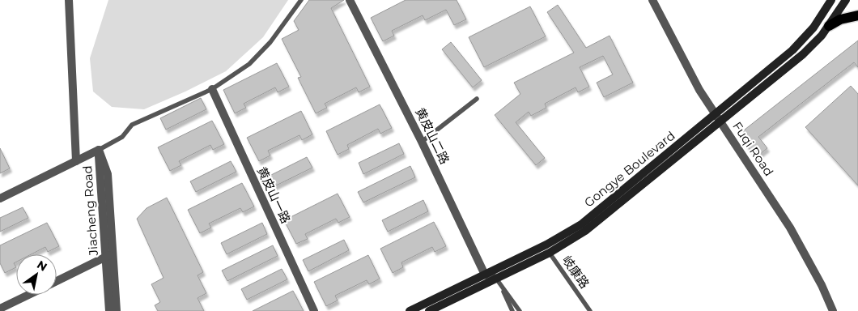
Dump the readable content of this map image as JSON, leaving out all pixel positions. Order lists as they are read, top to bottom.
{
  "streets": {
    "street": [
      "黄皮山二路",
      "Fuqi Road",
      "Gongye Boulevard",
      "黄皮山一路",
      "Jiacheng Road"
    ],
    "lane": ["岐康路"]
  },
  "crossings": [
    ["黄皮山二路", "Gongye Boulevard"],
    ["Fuqi Road", "Gongye Boulevard"],
    ["Gongye Boulevard", "岐康路"]
  ],
  "north": "top right"
}
